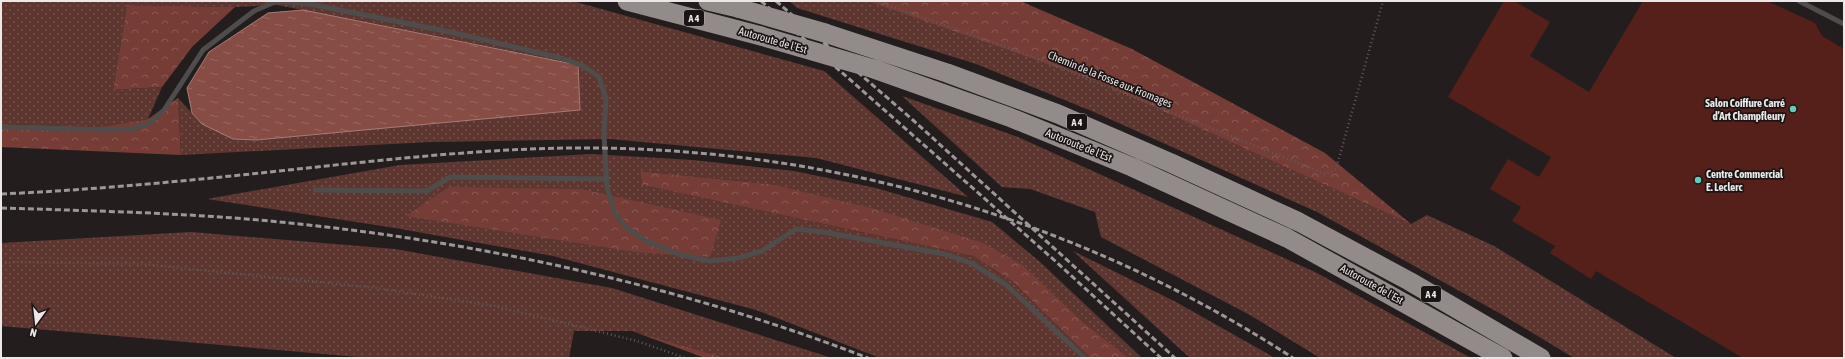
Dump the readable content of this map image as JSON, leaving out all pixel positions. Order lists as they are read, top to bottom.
{
  "streets": {
    "highway": ["A 4", "Autoroute de l’Est"],
    "path": ["Chemin de la Fosse aux Fromages"]
  },
  "places": ["Salon Coiffure Carré d’Art Champfleury", "Centre Commercial E. Leclerc"],
  "north": "bottom"
}
